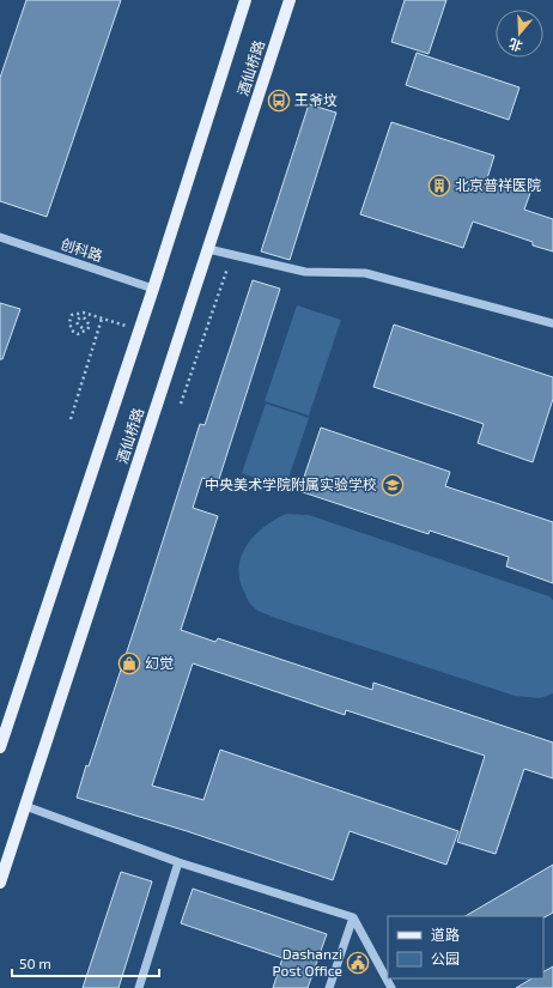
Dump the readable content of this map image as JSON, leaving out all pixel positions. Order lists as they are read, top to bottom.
{
  "streets": {
    "main road": ["酒仙桥路"],
    "street": ["创科路"]
  },
  "crossings": [
    ["酒仙桥路", "创科路"]
  ],
  "places": {
    "bus stop": ["王爷坟"],
    "building": ["北京普祥医院"],
    "school or university": ["中央美术学院附属实验学校"],
    "shop": ["幻觉"],
    "public building": ["Dashanzi Post Office"]
  },
  "legend": ["道路", "公园"],
  "scale_bar": "50 m",
  "north": "bottom"
}
